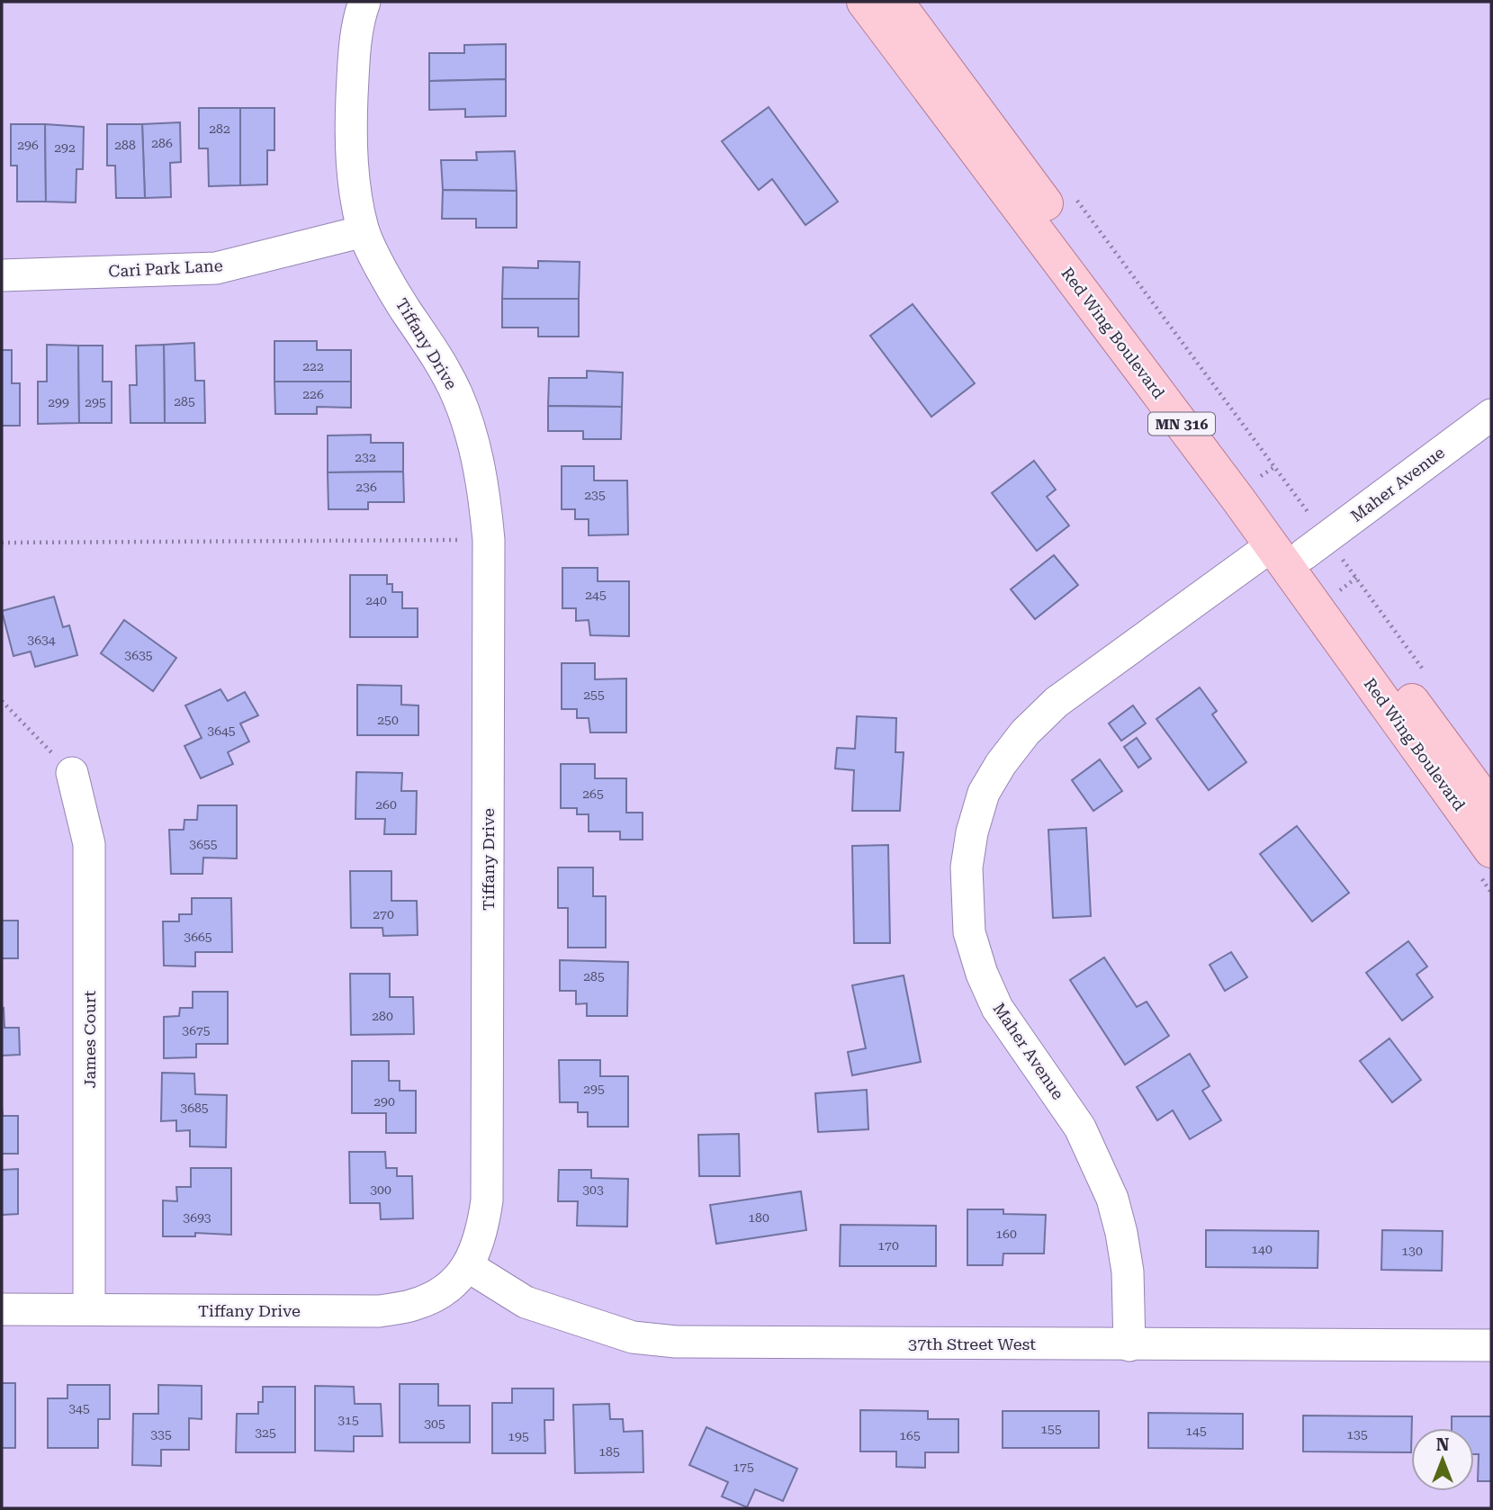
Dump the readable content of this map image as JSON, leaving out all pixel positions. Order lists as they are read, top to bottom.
{
  "streets": {
    "main road": ["Red Wing Boulevard", "MN 316"],
    "street": [
      "Cari Park Lane",
      "Tiffany Drive",
      "Maher Avenue",
      "James Court",
      "37th Street West"
    ]
  },
  "crossings": [
    ["Cari Park Lane", "Tiffany Drive"],
    ["Red Wing Boulevard", "Maher Avenue"],
    ["Tiffany Drive", "James Court"],
    ["Tiffany Drive", "37th Street West"],
    ["Maher Avenue", "37th Street West"]
  ],
  "house_numbers": [
    "282",
    "286",
    "296",
    "288",
    "292",
    "222",
    "226",
    "285",
    "299",
    "295",
    "232",
    "236",
    "235",
    "245",
    "240",
    "3634",
    "3635",
    "255",
    "250",
    "3645",
    "265",
    "260",
    "3655",
    "270",
    "3665",
    "285",
    "280",
    "3675",
    "295",
    "290",
    "3685",
    "300",
    "303",
    "3693",
    "180",
    "160",
    "170",
    "140",
    "130",
    "345",
    "315",
    "305",
    "155",
    "145",
    "325",
    "335",
    "135",
    "165",
    "195",
    "185",
    "175"
  ],
  "north": "top"
}
